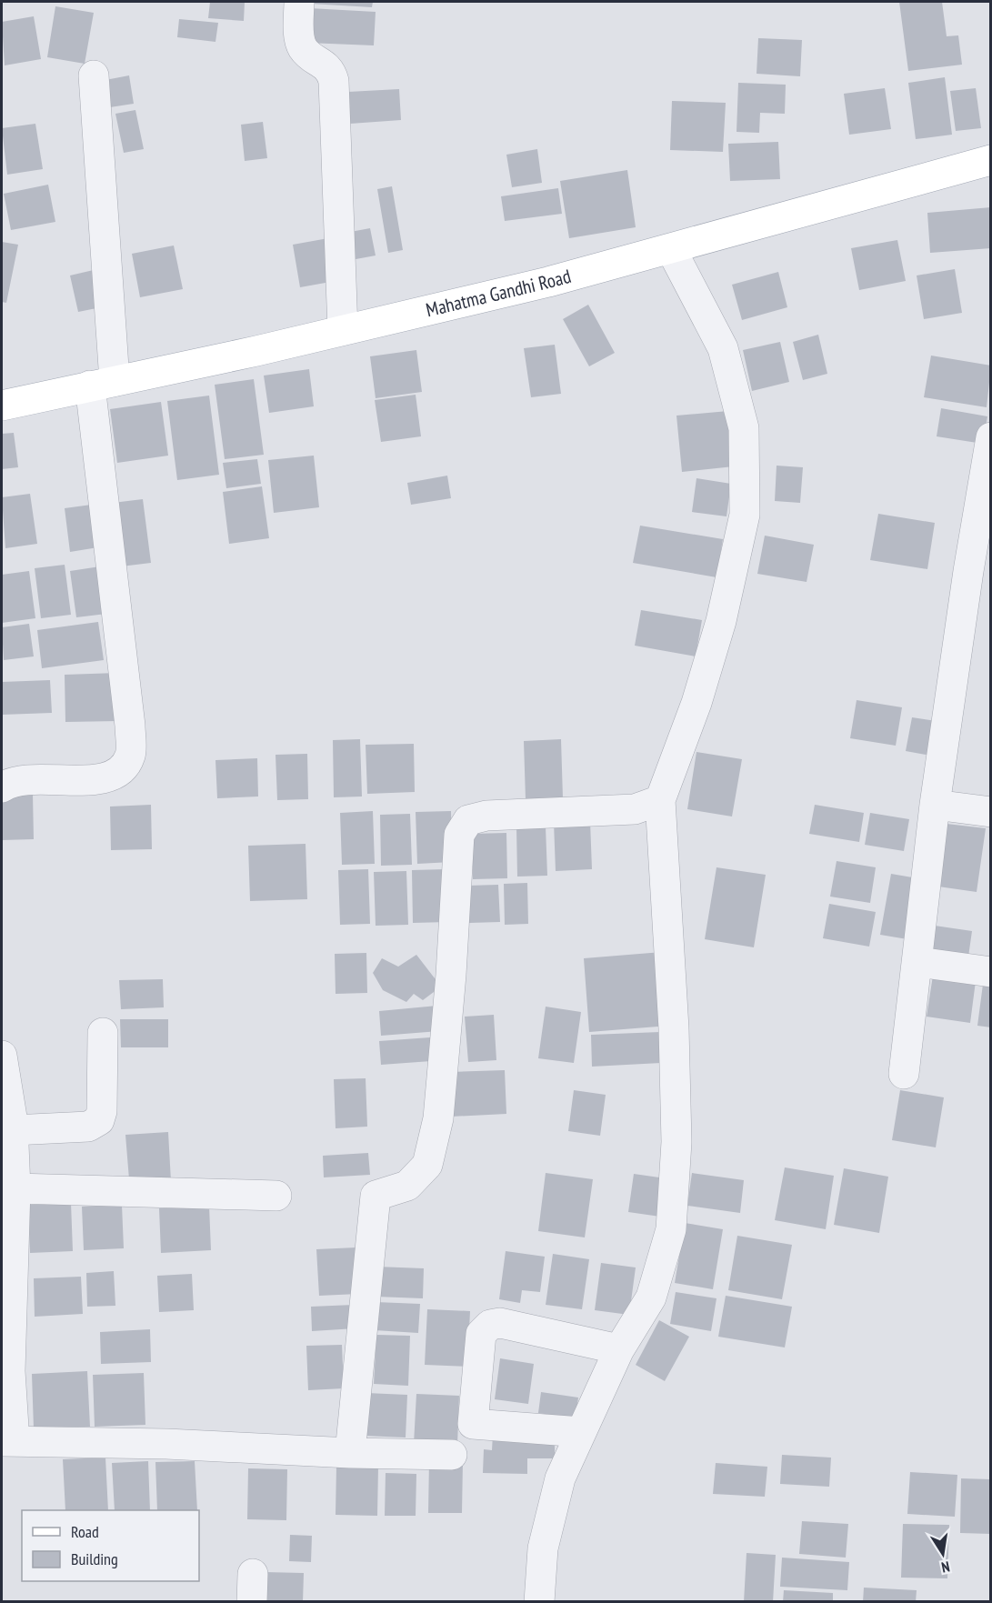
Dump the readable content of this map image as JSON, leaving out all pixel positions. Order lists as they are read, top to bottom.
{
  "streets": {
    "main road": ["Mahatma Gandhi Road"]
  },
  "legend": ["Road", "Building"],
  "north": "bottom"
}
